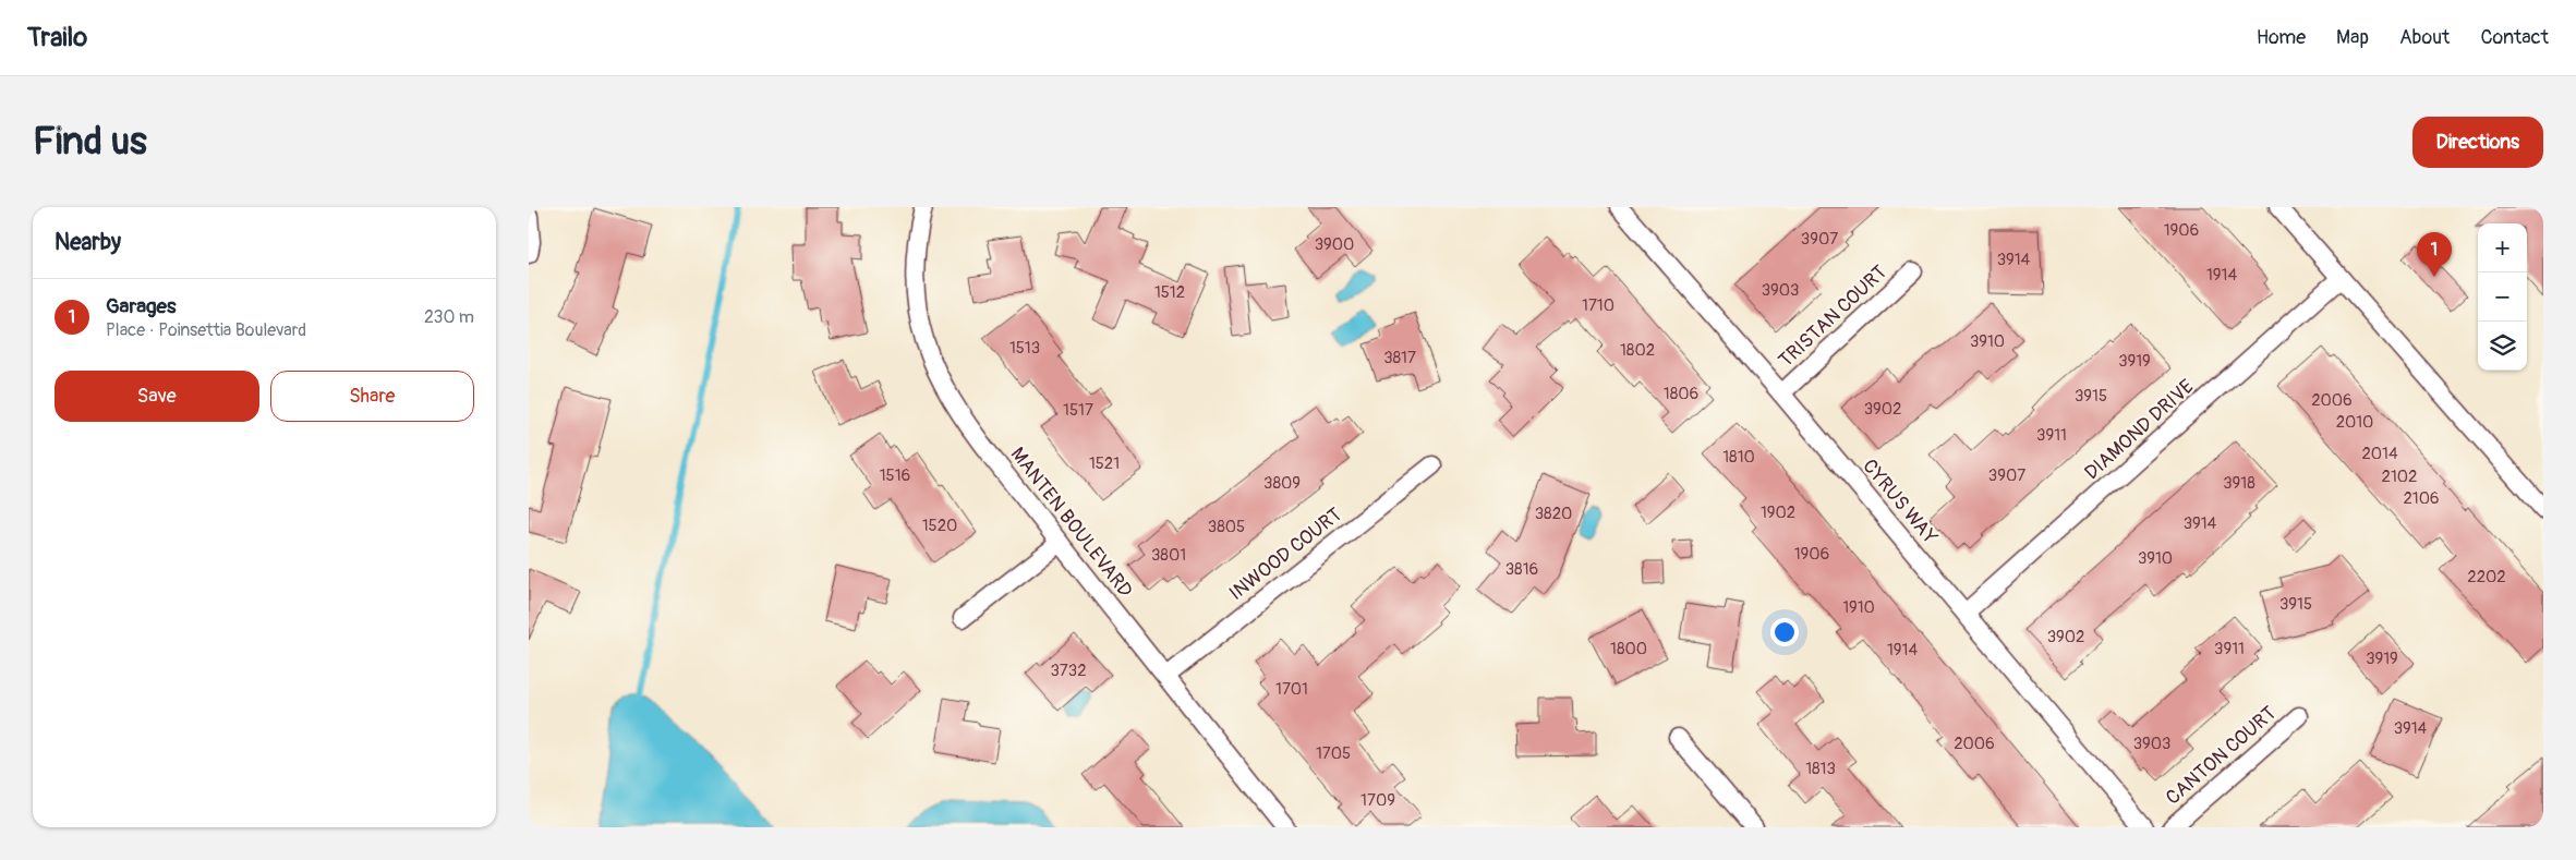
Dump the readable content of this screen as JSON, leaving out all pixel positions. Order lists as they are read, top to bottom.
{
  "streets": {
    "street": [
      "TRISTAN COURT",
      "DIAMOND DRIVE",
      "CYRUS WAY",
      "MANTEN BOULEVARD",
      "INWOOD COURT",
      "CANTON COURT"
    ]
  },
  "crossings": [
    ["TRISTAN COURT", "CYRUS WAY"],
    ["DIAMOND DRIVE", "CYRUS WAY"],
    ["MANTEN BOULEVARD", "INWOOD COURT"]
  ],
  "house_numbers": [
    "1906",
    "3907",
    "3900",
    "3914",
    "1914",
    "3903",
    "1512",
    "1710",
    "3910",
    "1513",
    "1802",
    "3817",
    "3919",
    "1806",
    "3915",
    "2006",
    "3902",
    "1517",
    "2010",
    "3911",
    "2014",
    "1810",
    "1521",
    "1516",
    "3907",
    "2102",
    "3809",
    "3918",
    "2106",
    "1902",
    "3820",
    "3914",
    "1520",
    "3805",
    "1906",
    "3801",
    "3910",
    "3816",
    "2202",
    "3915",
    "1910",
    "3902",
    "1800",
    "3911",
    "1914",
    "3919",
    "3732",
    "1701",
    "3914",
    "2006",
    "3903",
    "1705",
    "1813",
    "1709"
  ],
  "page": {
    "header": "Trailo",
    "nav": [
      "Home",
      "Map",
      "About",
      "Contact"
    ],
    "buttons": [
      "Directions",
      ["Save", "Share"]
    ],
    "title": "Find us",
    "heading": "Nearby",
    "map_buttons": ["+", "−"],
    "pins": "1",
    "list": [
      {
        "mark": "1",
        "name": "Garages",
        "note": "Place · Poinsettia Boulevard",
        "value": "230 m"
      }
    ]
  }
}
